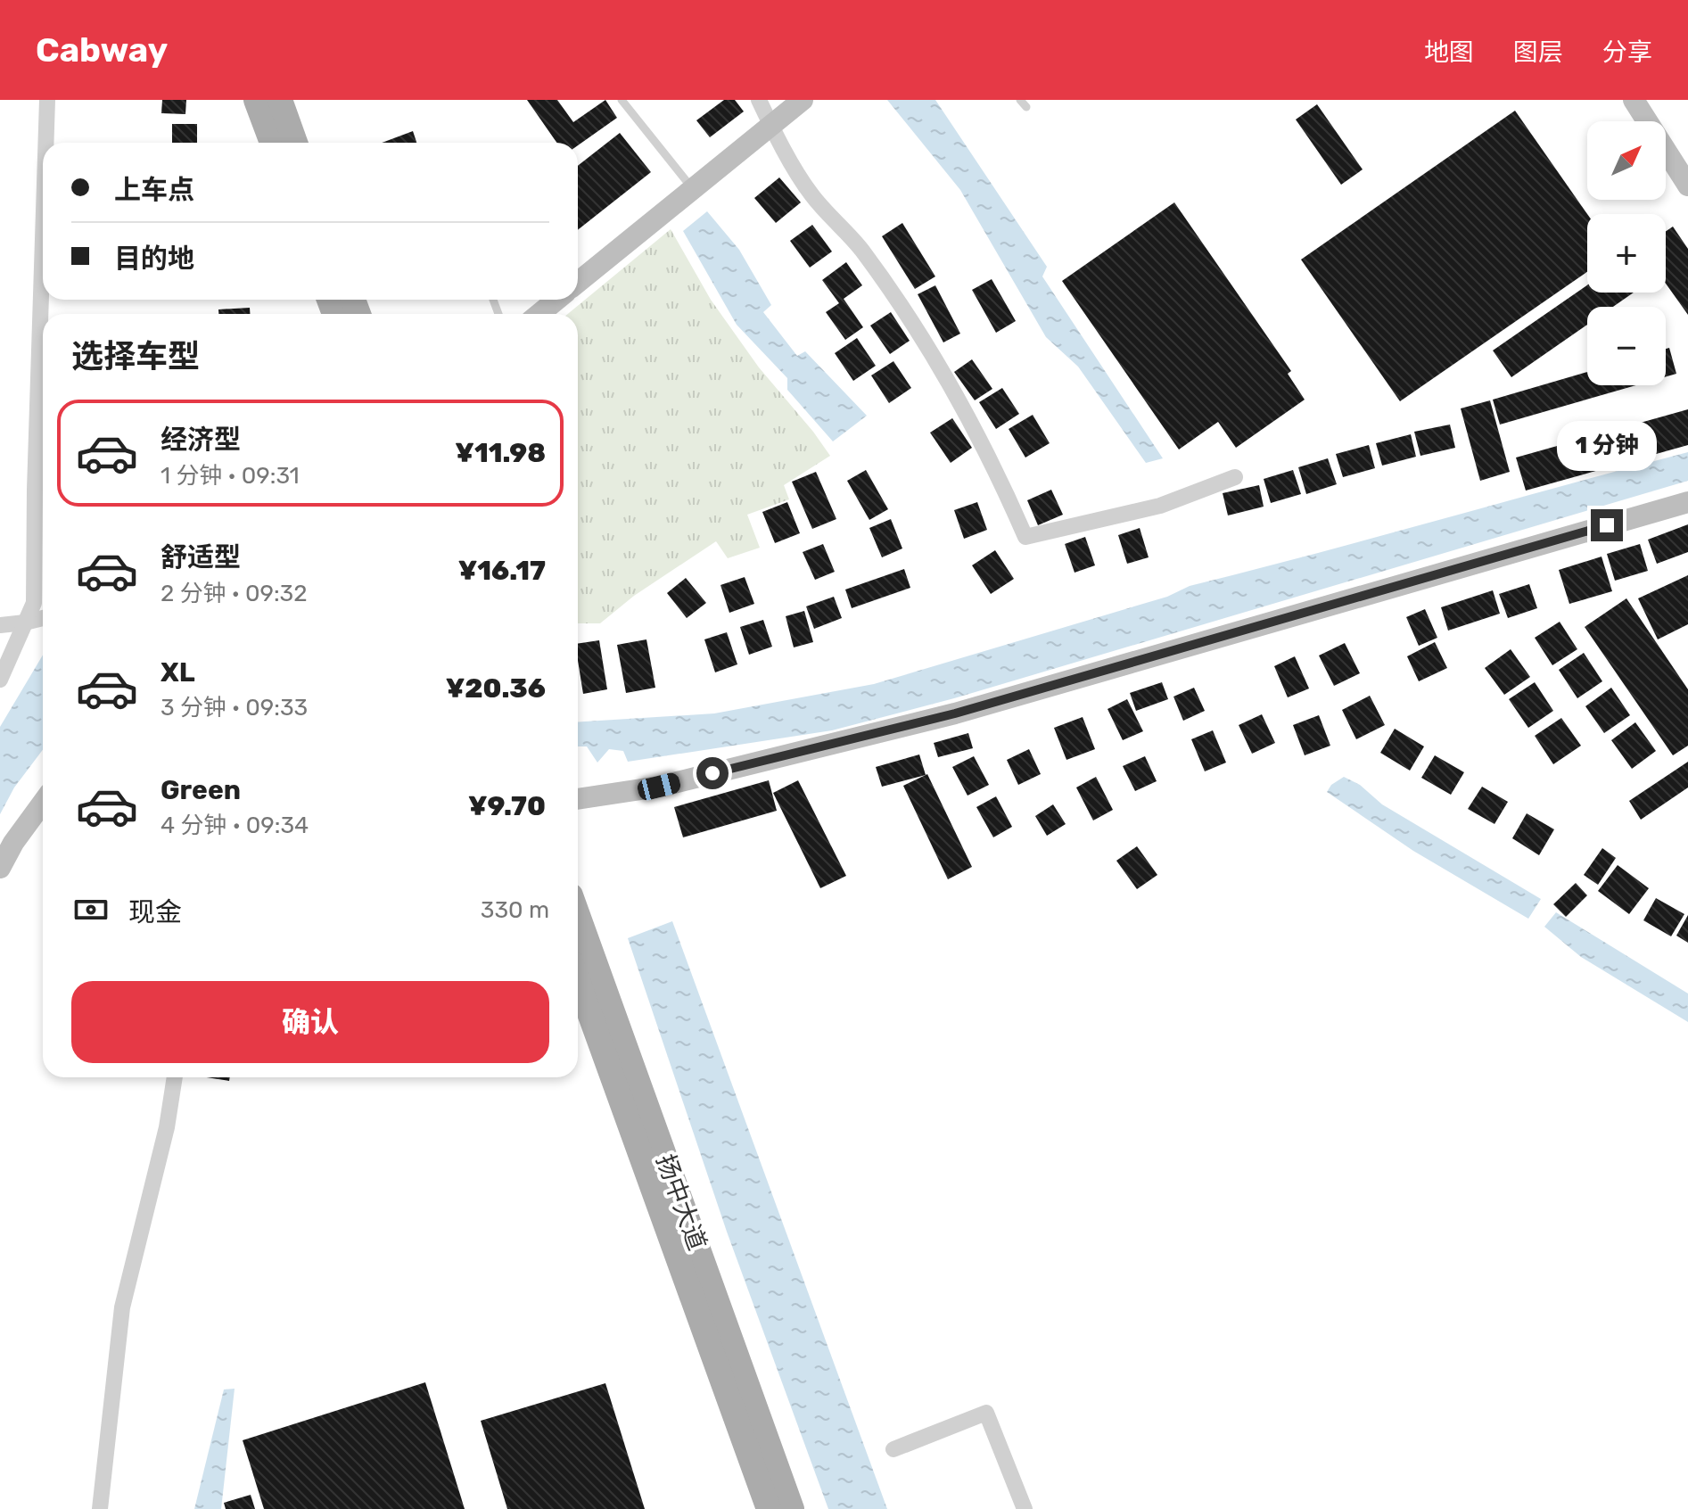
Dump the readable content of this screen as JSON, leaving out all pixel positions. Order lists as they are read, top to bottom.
{
  "streets": {
    "main road": ["扬中大道"]
  },
  "north": "top right",
  "page": {
    "header": "Cabway",
    "nav": ["地图", "图层", "分享"],
    "map_buttons": ["+", "−"],
    "banner": ["上车点", "目的地"],
    "heading": "选择车型",
    "list": [
      {
        "name": "经济型",
        "note": "1 分钟 · 09:31",
        "value": "¥11.98"
      },
      {
        "name": "舒适型",
        "note": "2 分钟 · 09:32",
        "value": "¥16.17"
      },
      {
        "name": "XL",
        "note": "3 分钟 · 09:33",
        "value": "¥20.36"
      },
      {
        "name": "Green",
        "note": "4 分钟 · 09:34",
        "value": "¥9.70"
      }
    ],
    "bubble": "1 分钟",
    "pay": ["现金", "330 m"],
    "buttons": "确认"
  }
}
